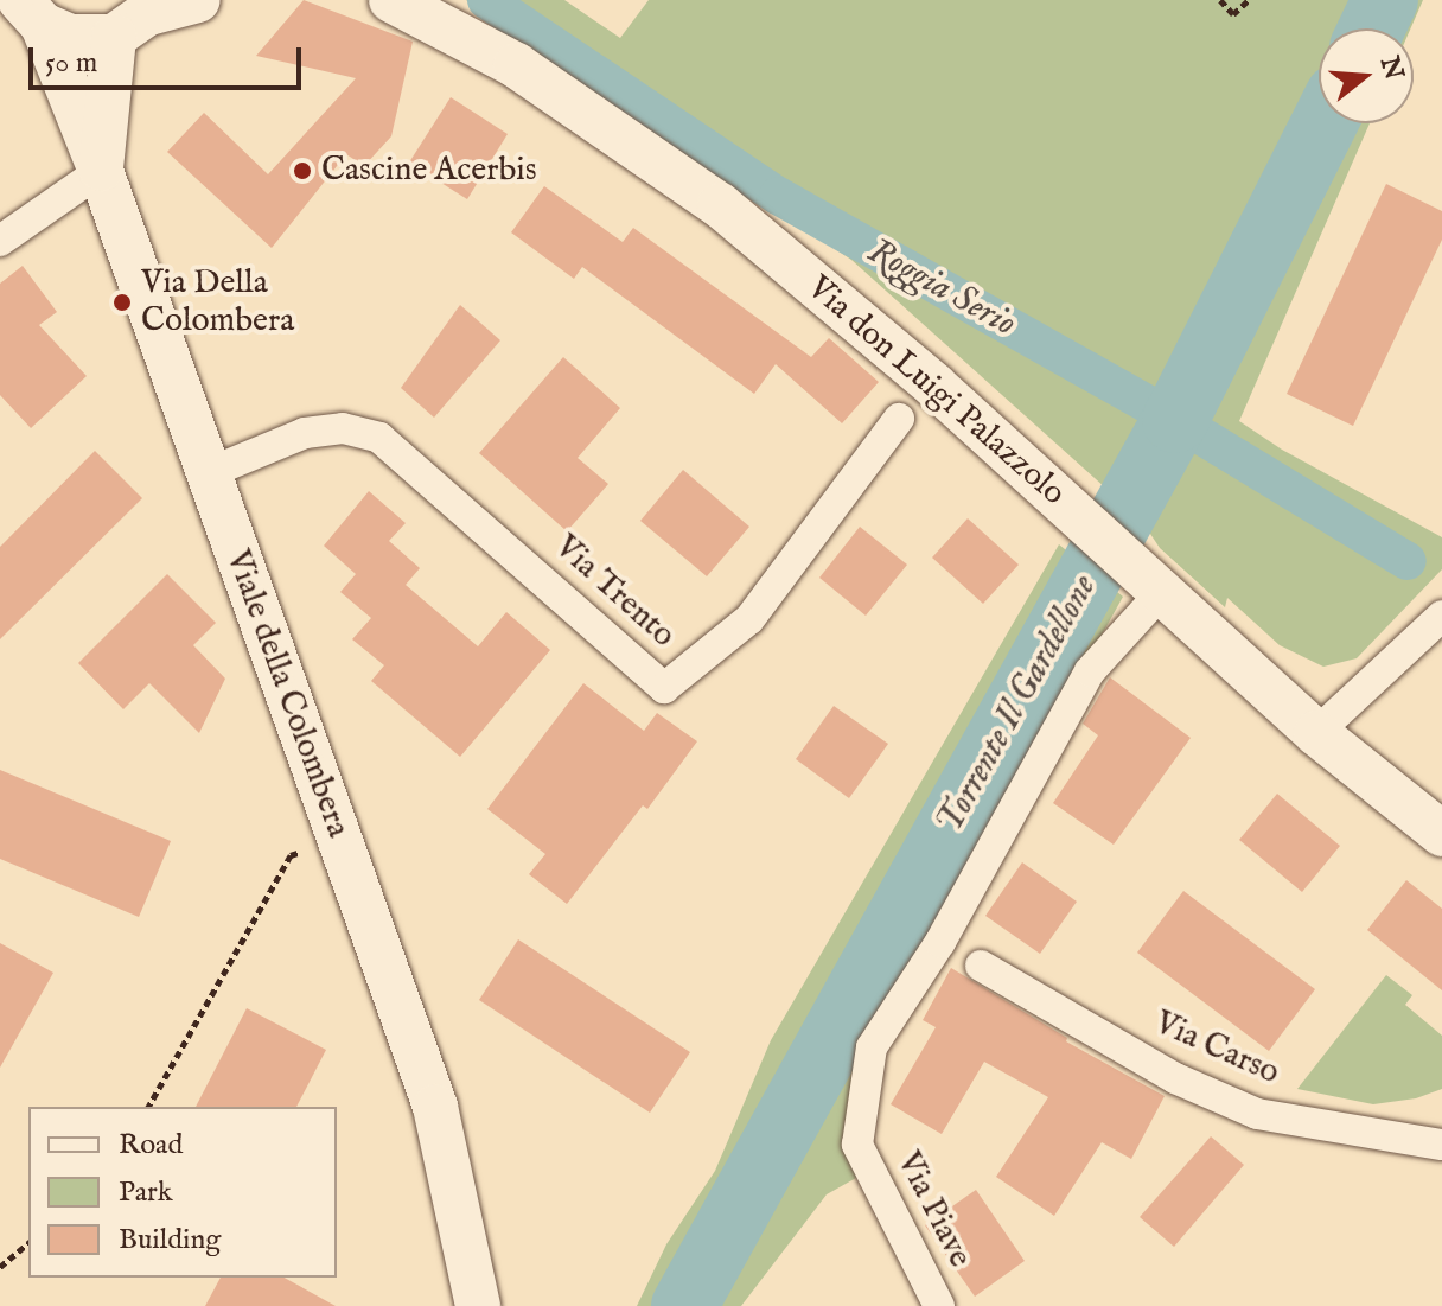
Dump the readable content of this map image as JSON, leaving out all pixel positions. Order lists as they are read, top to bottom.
{
  "streets": {
    "street": [
      "Via don Luigi Palazzolo",
      "Via Trento",
      "Viale della Colombera",
      "Via Carso",
      "Via Piave"
    ]
  },
  "crossings": [
    ["Via don Luigi Palazzolo", "Via Piave"],
    ["Via Trento", "Viale della Colombera"]
  ],
  "water": ["Roggia Serio", "Torrente Il Gardellone"],
  "places": ["Cascine Acerbis", "Via Della Colombera"],
  "legend": ["Road", "Park", "Building"],
  "scale_bar": "50 m",
  "north": "right"
}
